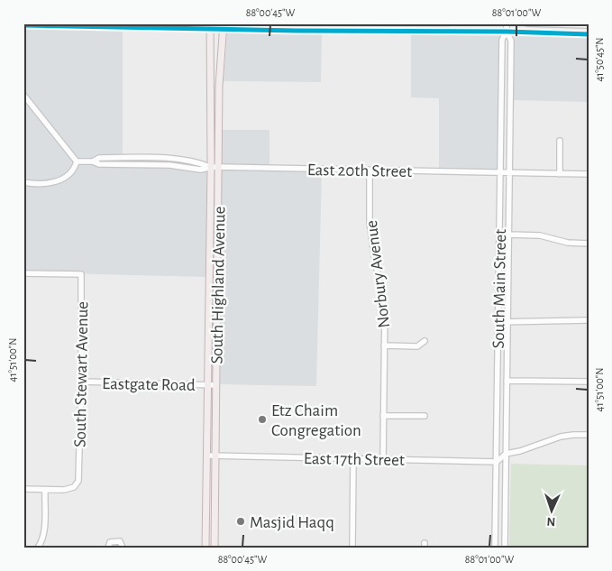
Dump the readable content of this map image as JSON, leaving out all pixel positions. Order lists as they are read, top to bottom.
{
  "streets": {
    "main road": ["South Highland Avenue"],
    "street": [
      "East 20th Street",
      "Norbury Avenue",
      "South Main Street",
      "South Stewart Avenue",
      "Eastgate Road",
      "East 17th Street"
    ]
  },
  "crossings": [
    ["East 20th Street", "Norbury Avenue"],
    ["East 20th Street", "South Highland Avenue"],
    ["East 20th Street", "South Main Street"],
    ["Norbury Avenue", "East 17th Street"],
    ["South Highland Avenue", "Eastgate Road"],
    ["South Highland Avenue", "East 17th Street"],
    ["South Main Street", "East 17th Street"],
    ["South Stewart Avenue", "Eastgate Road"]
  ],
  "places": ["Etz Chaim Congregation", "Masjid Haqq"],
  "north": "bottom",
  "coordinates": [
    "88°00'45\"W",
    "88°01'00\"W",
    "41°50'45\"N",
    "41°51'00\"N"
  ]
}
